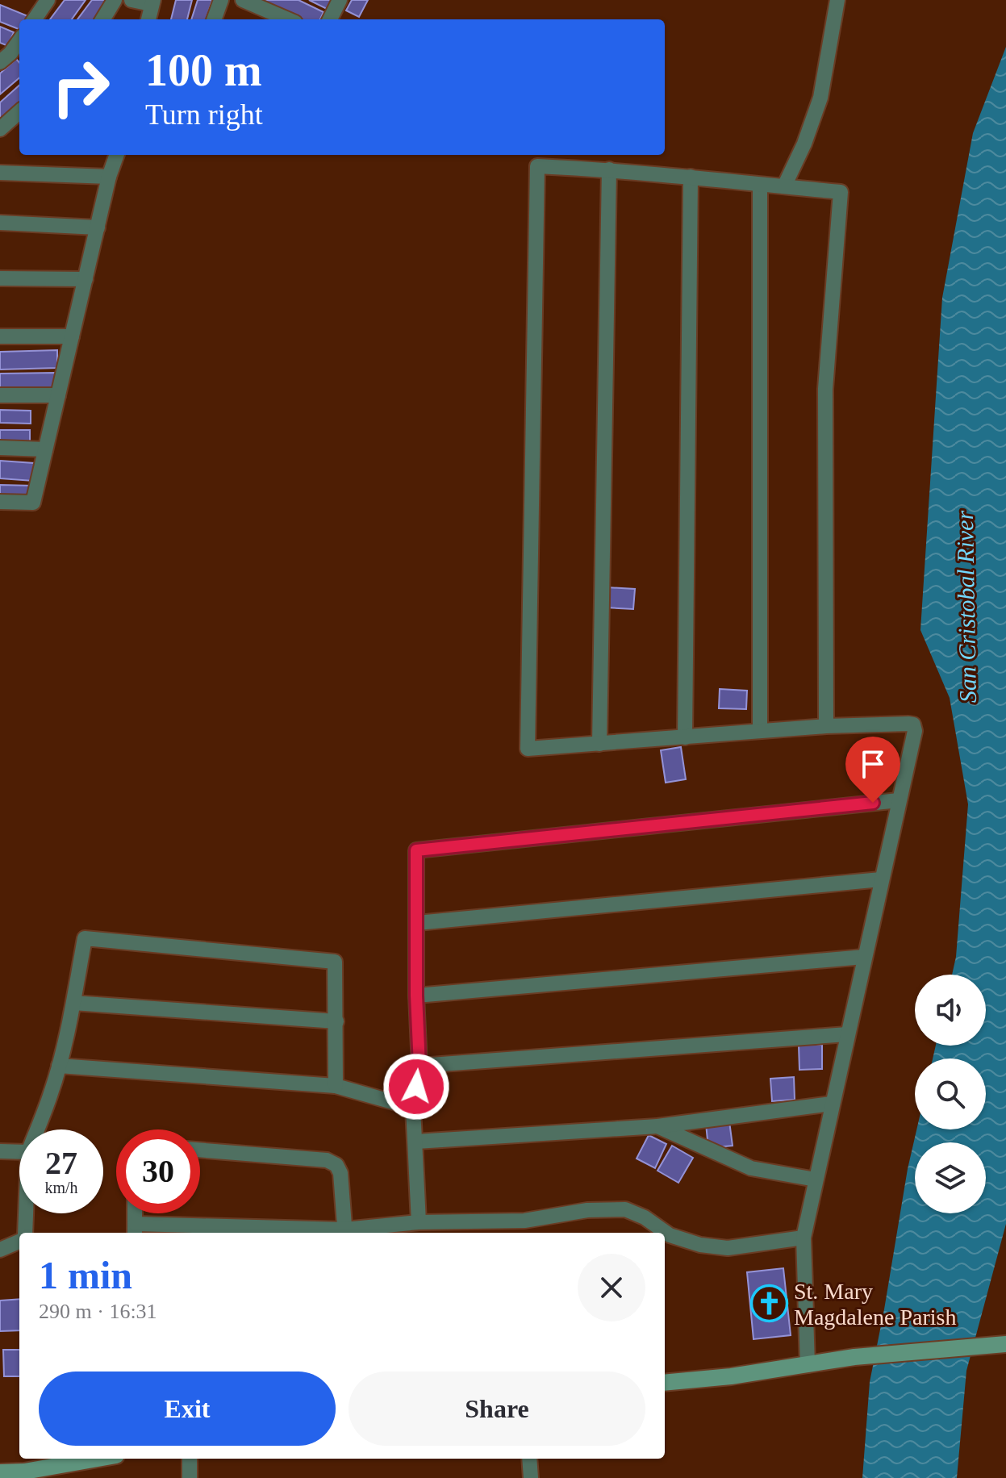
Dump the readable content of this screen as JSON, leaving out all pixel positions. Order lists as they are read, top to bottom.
{
  "water": ["San Cristobal River"],
  "places": {
    "church": ["St. Mary Magdalene Parish"]
  },
  "page": {
    "turn": ["100 m", "Turn right"],
    "speed": "27 km/h",
    "limit": "30",
    "heading": ["1 min", "290 m · 16:31"],
    "buttons": ["Exit", "Share"]
  }
}
